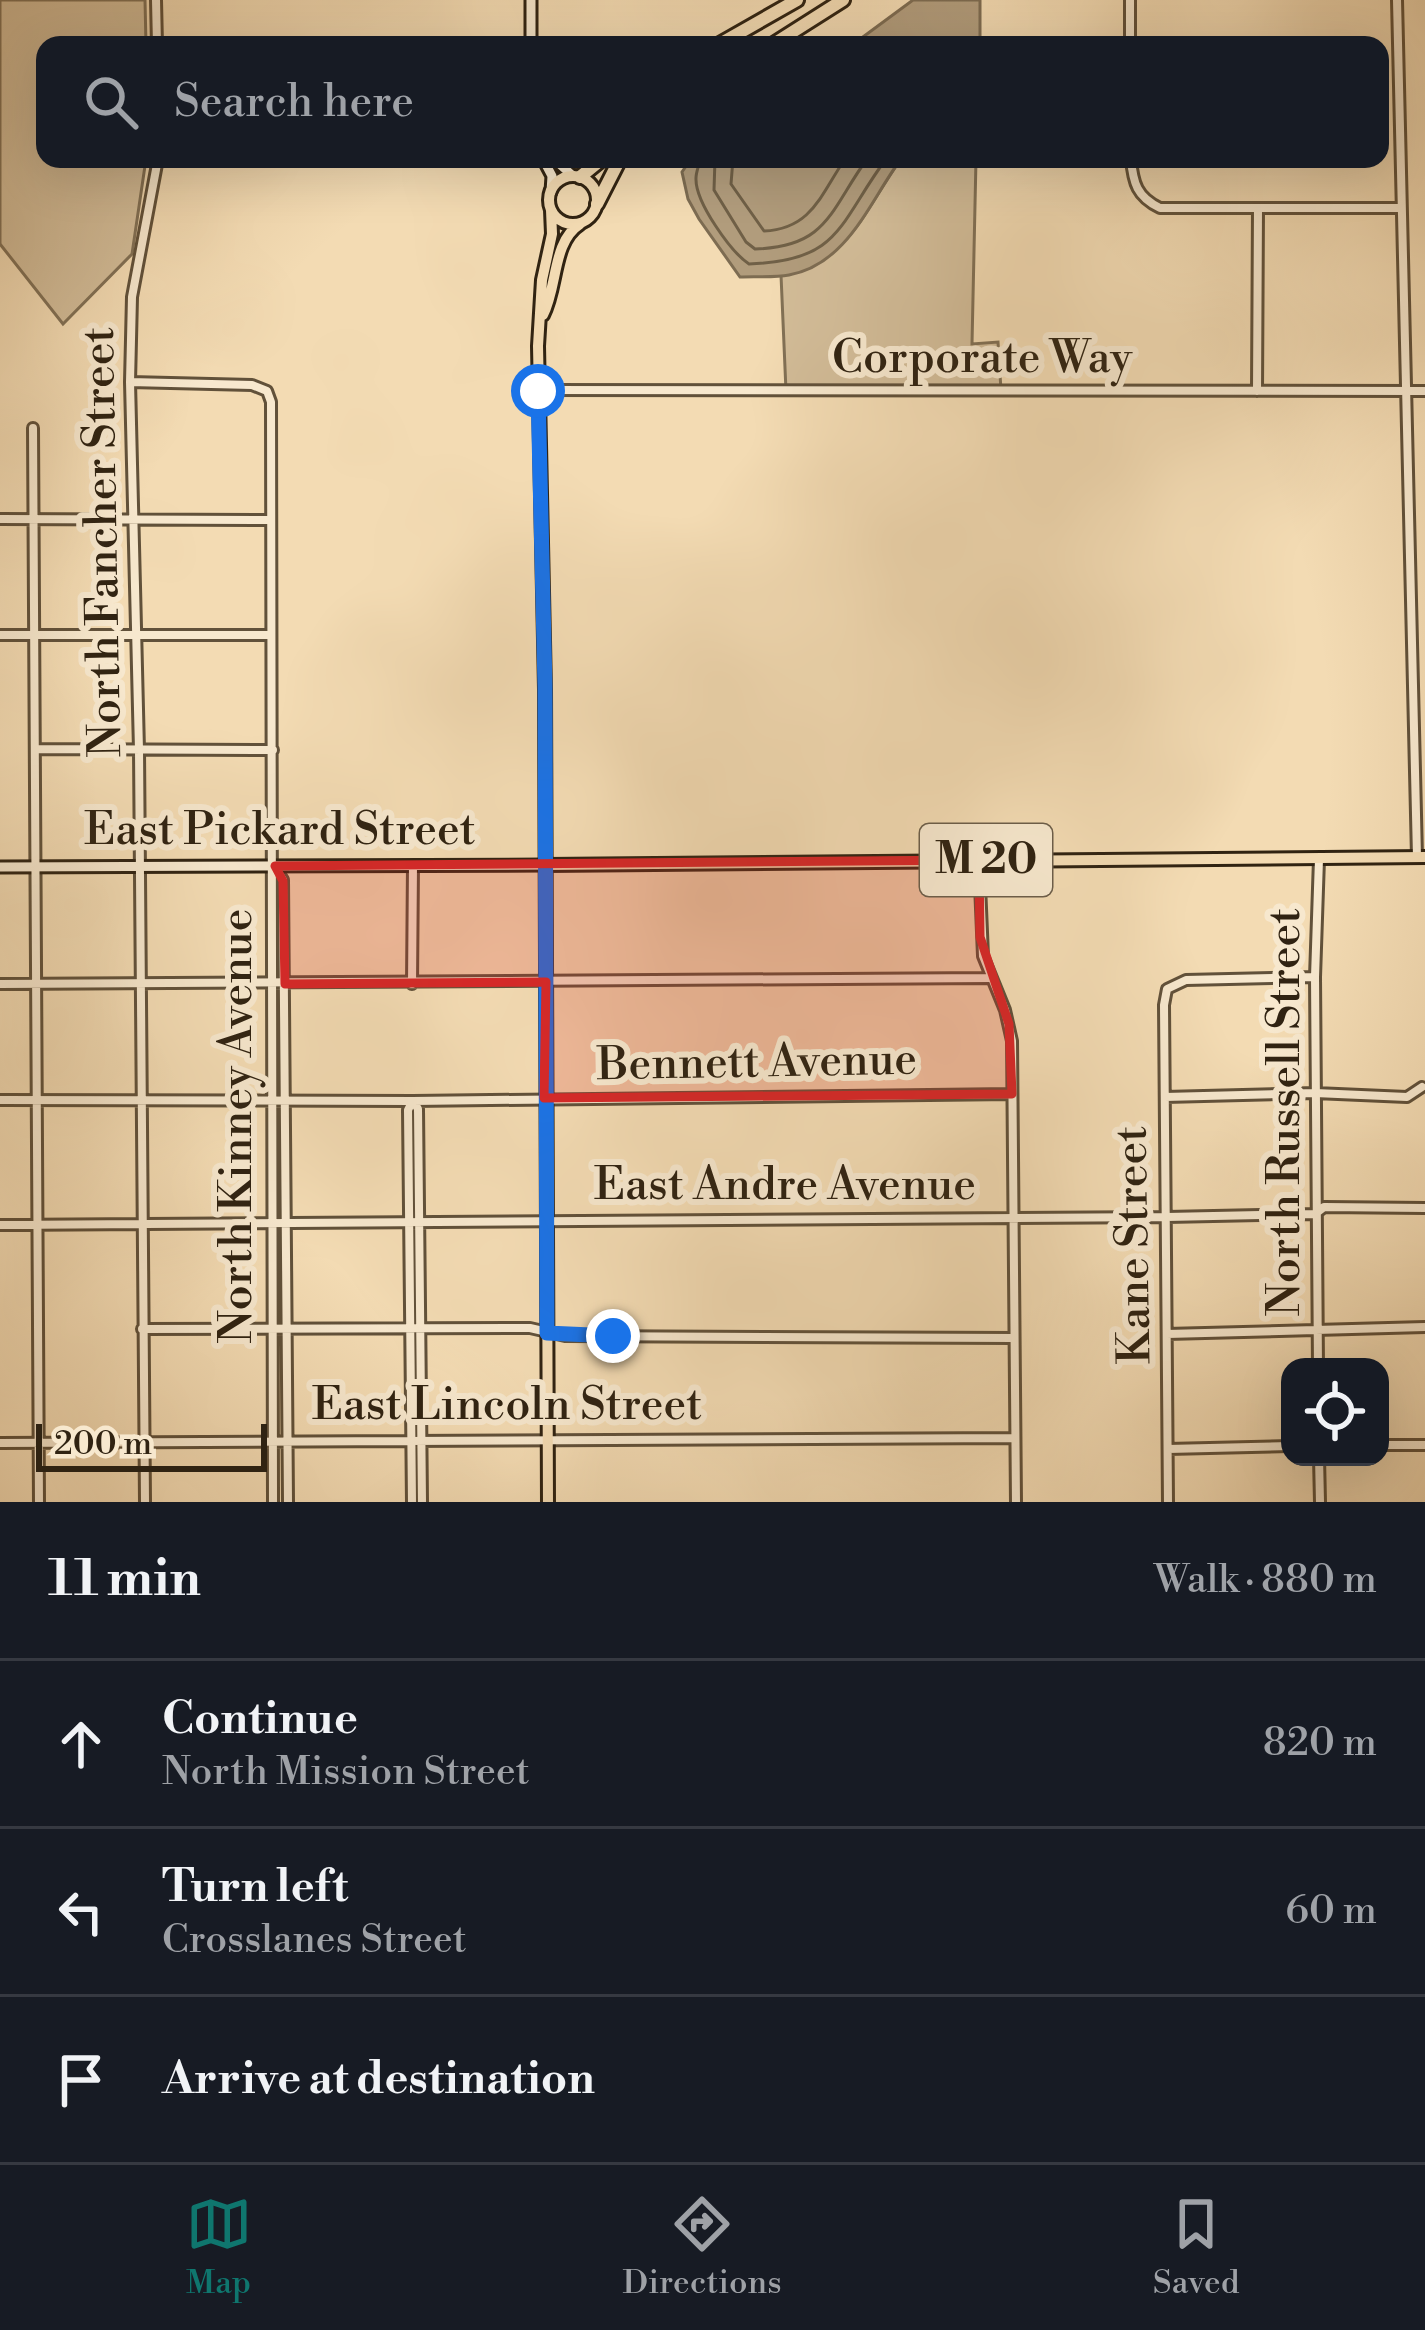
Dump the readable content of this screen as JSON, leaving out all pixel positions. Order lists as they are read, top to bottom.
{
  "streets": {
    "main road": ["East Pickard Street", "M 20"],
    "street": [
      "Corporate Way",
      "North Fancher Street",
      "Bennett Avenue",
      "North Russell Street",
      "North Kinney Avenue",
      "East Andre Avenue",
      "Kane Street",
      "East Lincoln Street"
    ]
  },
  "crossings": [
    ["North Fancher Street", "East Pickard Street"],
    ["North Fancher Street", "Bennett Avenue"],
    ["North Fancher Street", "North Kinney Avenue"],
    ["North Fancher Street", "East Andre Avenue"],
    ["North Fancher Street", "East Lincoln Street"],
    ["East Pickard Street", "North Russell Street"],
    ["East Pickard Street", "North Kinney Avenue"],
    ["Bennett Avenue", "North Kinney Avenue"],
    ["North Russell Street", "East Andre Avenue"],
    ["North Russell Street", "Kane Street"],
    ["North Kinney Avenue", "East Andre Avenue"],
    ["North Kinney Avenue", "East Lincoln Street"],
    ["East Andre Avenue", "Kane Street"]
  ],
  "scale_bar": "200 m",
  "page": {
    "search": "Search here",
    "scale": "200 m",
    "heading": ["11 min", "Walk · 880 m"],
    "list": [
      ["Continue", "North Mission Street", "820 m"],
      ["Turn left", "Crosslanes Street", "60 m"],
      "Arrive at destination"
    ],
    "nav": ["Map", "Directions", "Saved"]
  }
}
